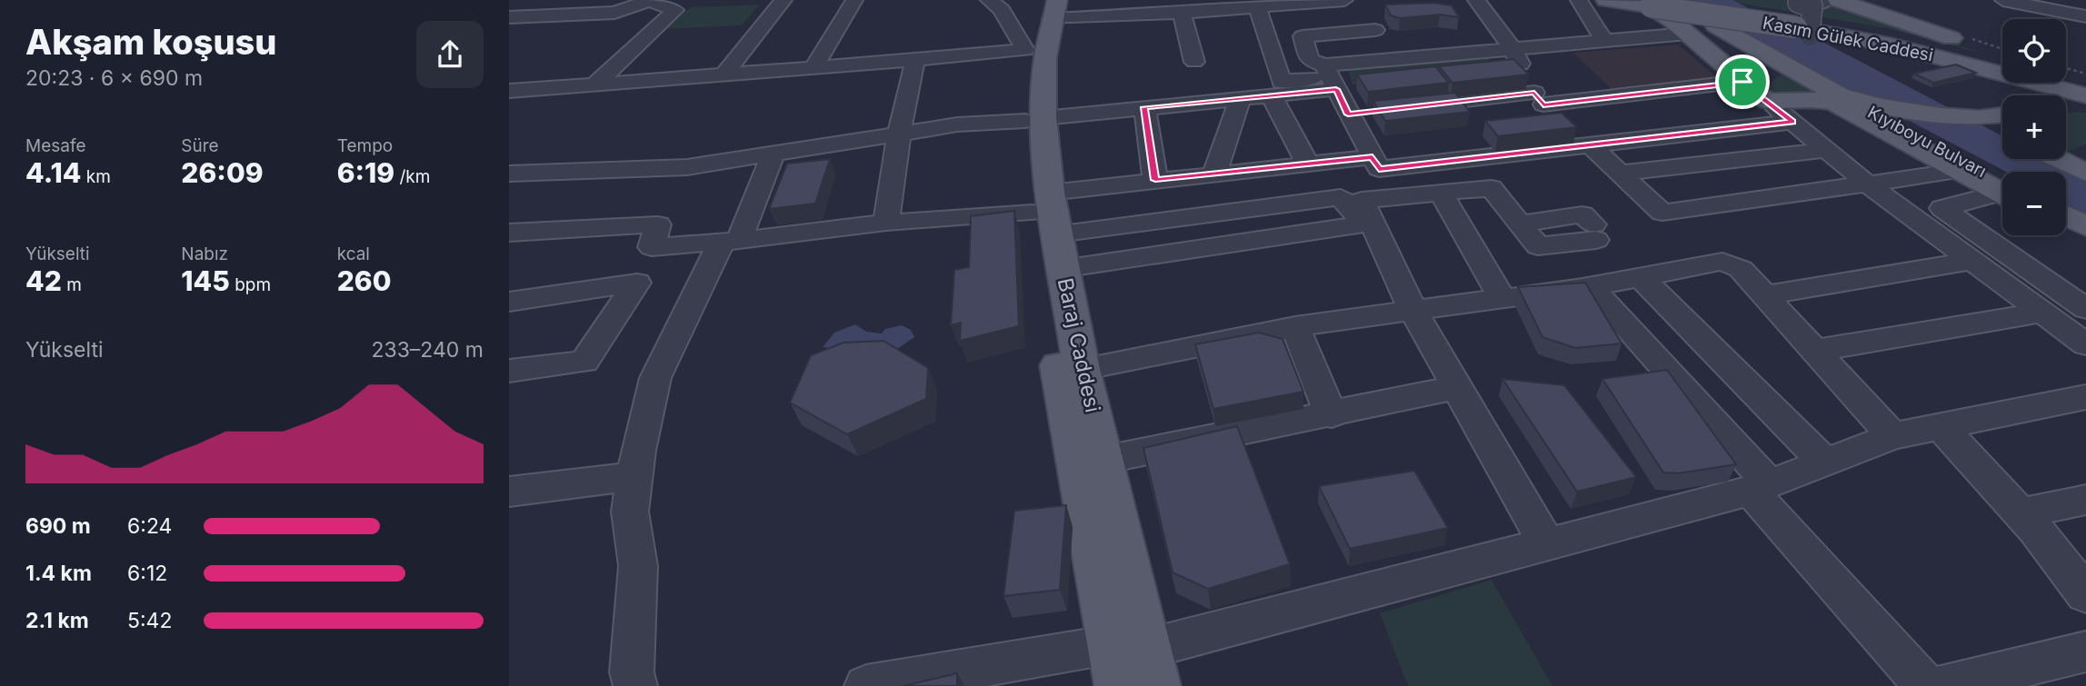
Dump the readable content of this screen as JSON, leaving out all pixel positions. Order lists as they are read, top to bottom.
{
  "streets": {
    "main road": ["Kasım Gülek Caddesi", "Kıyıboyu Bulvarı", "Baraj Caddesi"]
  },
  "page": {
    "heading": ["Akşam koşusu", "20:23 · 6 × 690 m"],
    "map_buttons": ["+", "−"],
    "stats": [
      ["Mesafe", "4.14 km"],
      ["Süre", "26:09"],
      ["Tempo", "6:19 /km"],
      ["Yükselti", "42 m"],
      ["Nabız", "145 bpm"],
      ["kcal", "260"]
    ],
    "chart": ["Yükselti", "233–240 m"],
    "list": [
      {
        "name": "690 m",
        "note": "6:24"
      },
      {
        "name": "1.4 km",
        "note": "6:12"
      },
      {
        "name": "2.1 km",
        "note": "5:42"
      }
    ]
  }
}
